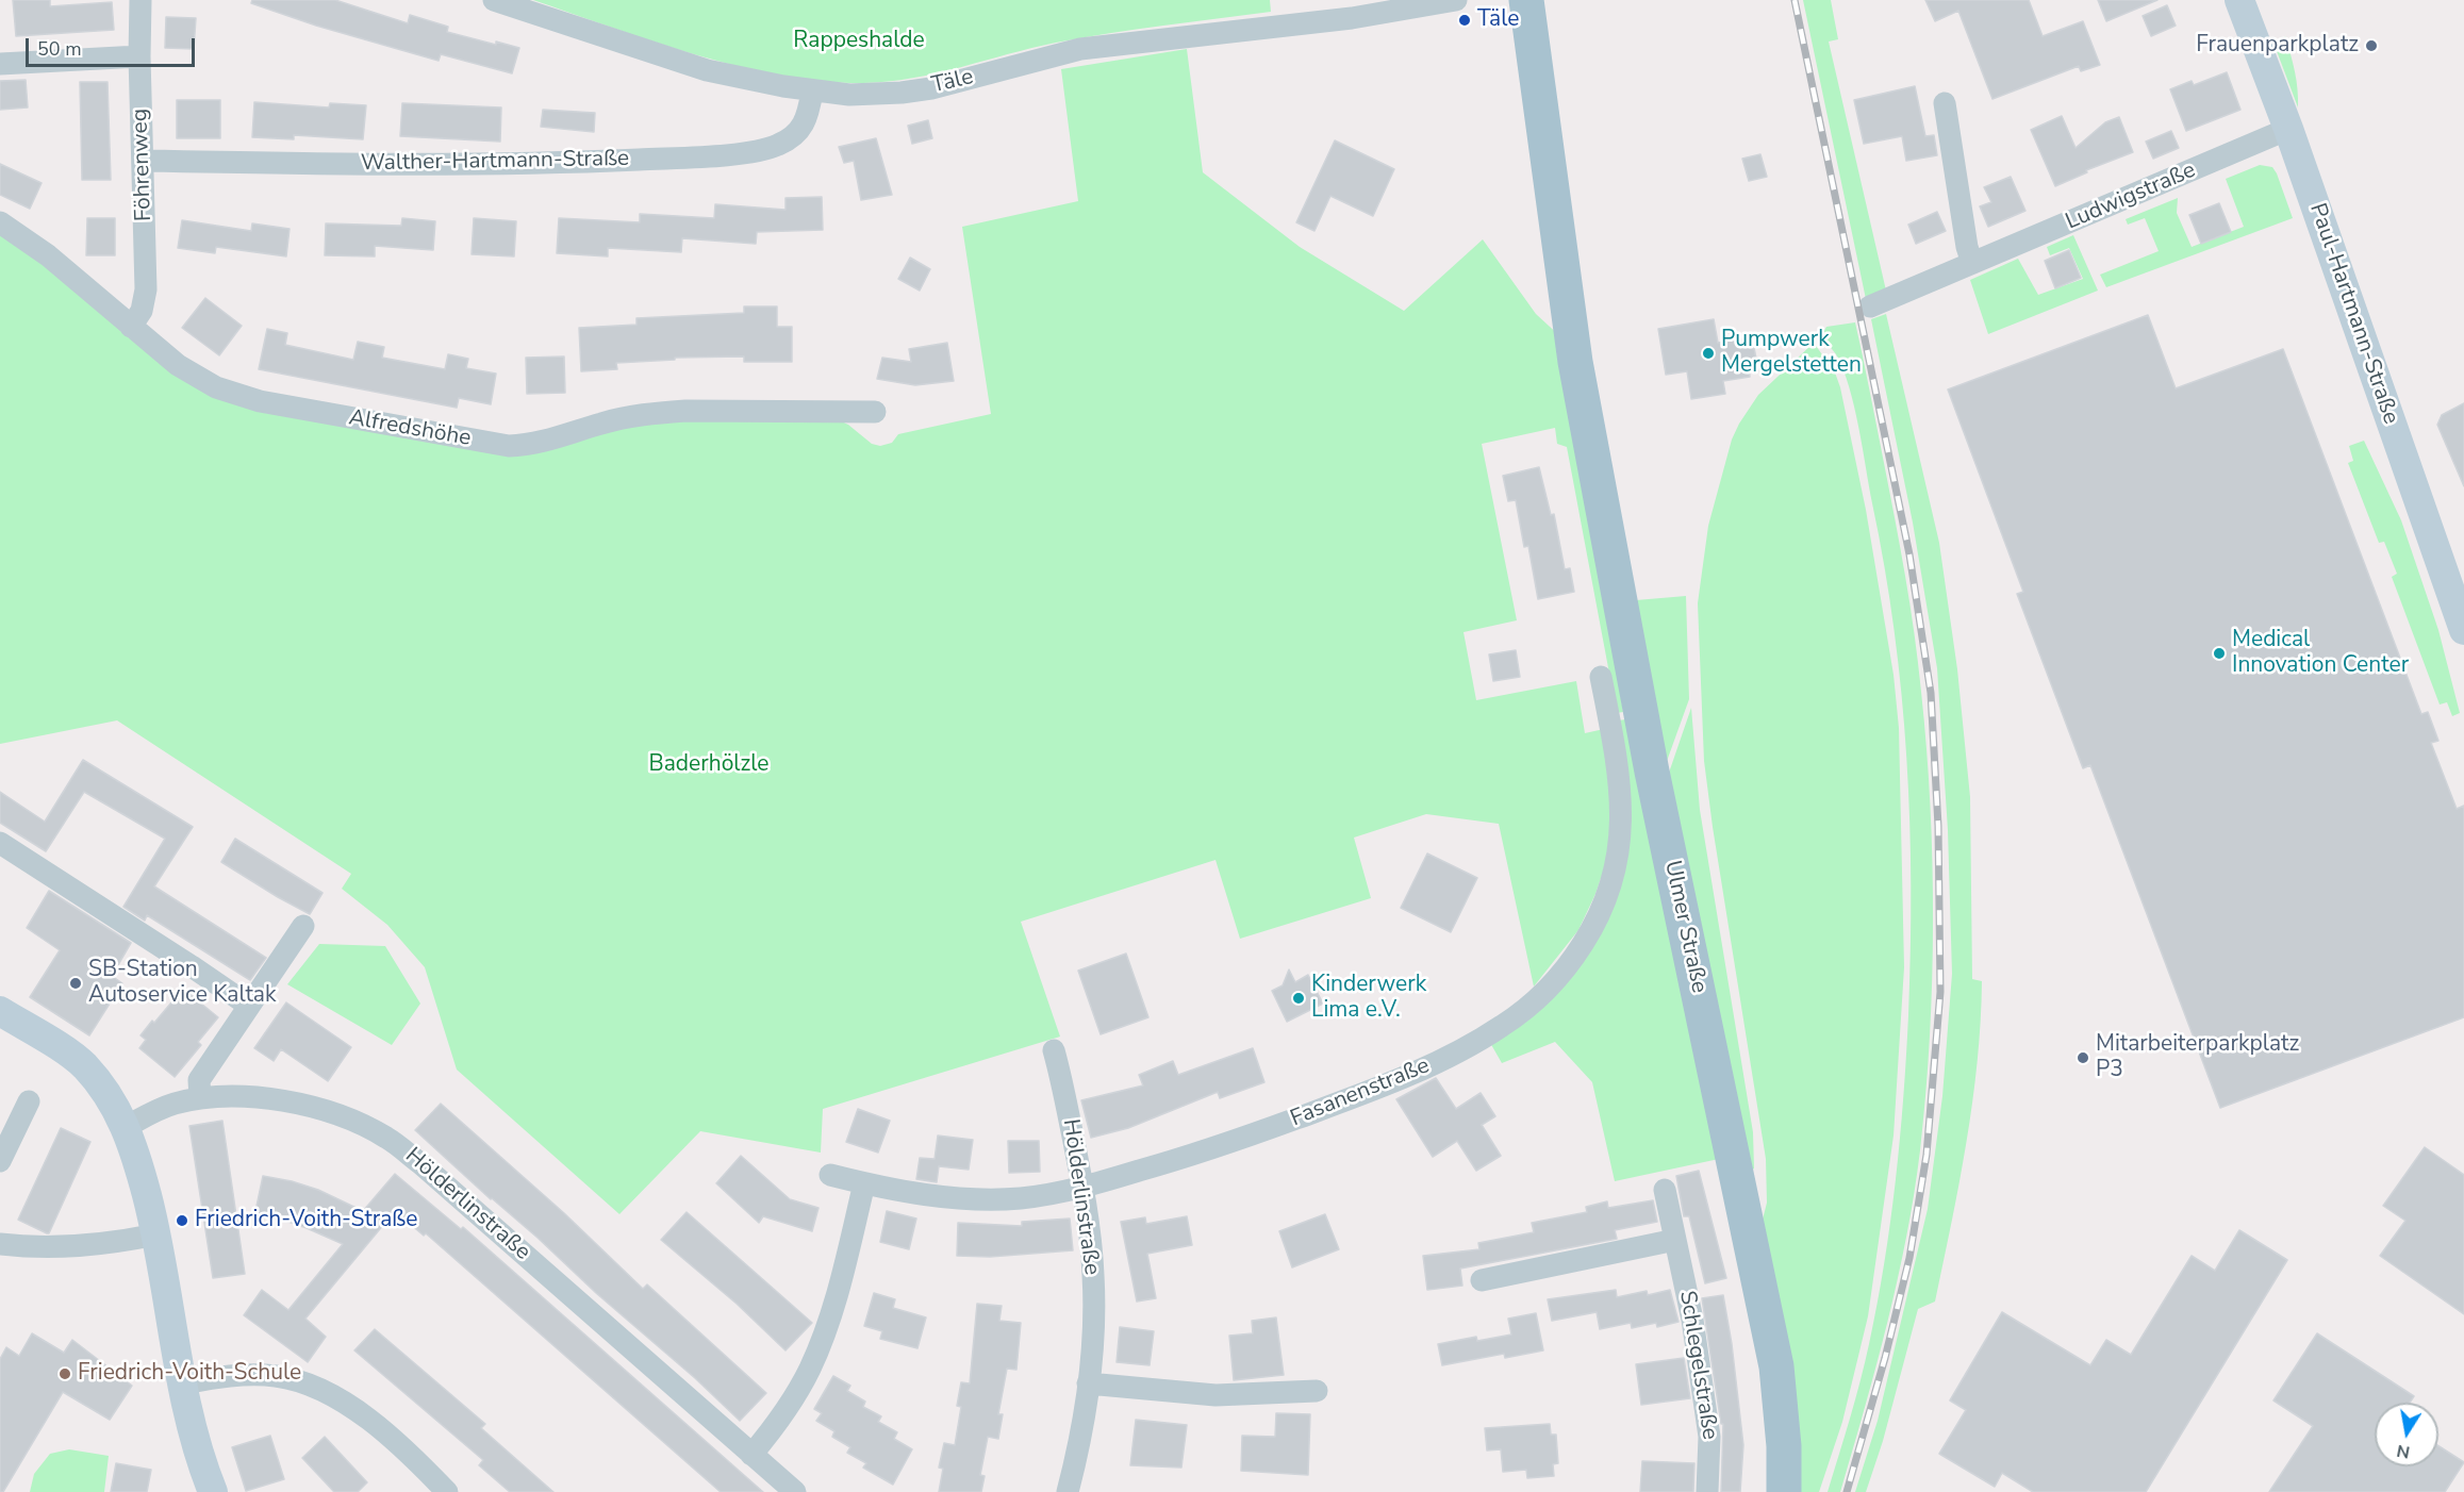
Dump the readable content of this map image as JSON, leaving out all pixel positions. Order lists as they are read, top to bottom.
{
  "streets": {
    "main road": ["Paul-Hartmann-Straße", "Ulmer Straße"],
    "street": [
      "Täle",
      "Walther-Hartmann-Straße",
      "Föhrenweg",
      "Ludwigstraße",
      "Alfredshöhe",
      "Fasanenstraße",
      "Hölderlinstraße",
      "Schlegelstraße"
    ]
  },
  "crossings": [
    ["Täle", "Walther-Hartmann-Straße"],
    ["Walther-Hartmann-Straße", "Föhrenweg"],
    ["Föhrenweg", "Alfredshöhe"],
    ["Ludwigstraße", "Paul-Hartmann-Straße"],
    ["Fasanenstraße", "Hölderlinstraße"]
  ],
  "parks": ["Rappeshalde", "Baderhölzle"],
  "places": [
    "Täle",
    "Frauenparkplatz",
    "Pumpwerk Mergelstetten",
    "Medical Innovation Center",
    "SB-Station Autoservice Kaltak",
    "Kinderwerk Lima e.V.",
    "Mitarbeiterparkplatz P3",
    "Friedrich-Voith-Straße",
    "Friedrich-Voith-Schule"
  ],
  "scale_bar": "50 m",
  "north": "bottom"
}
